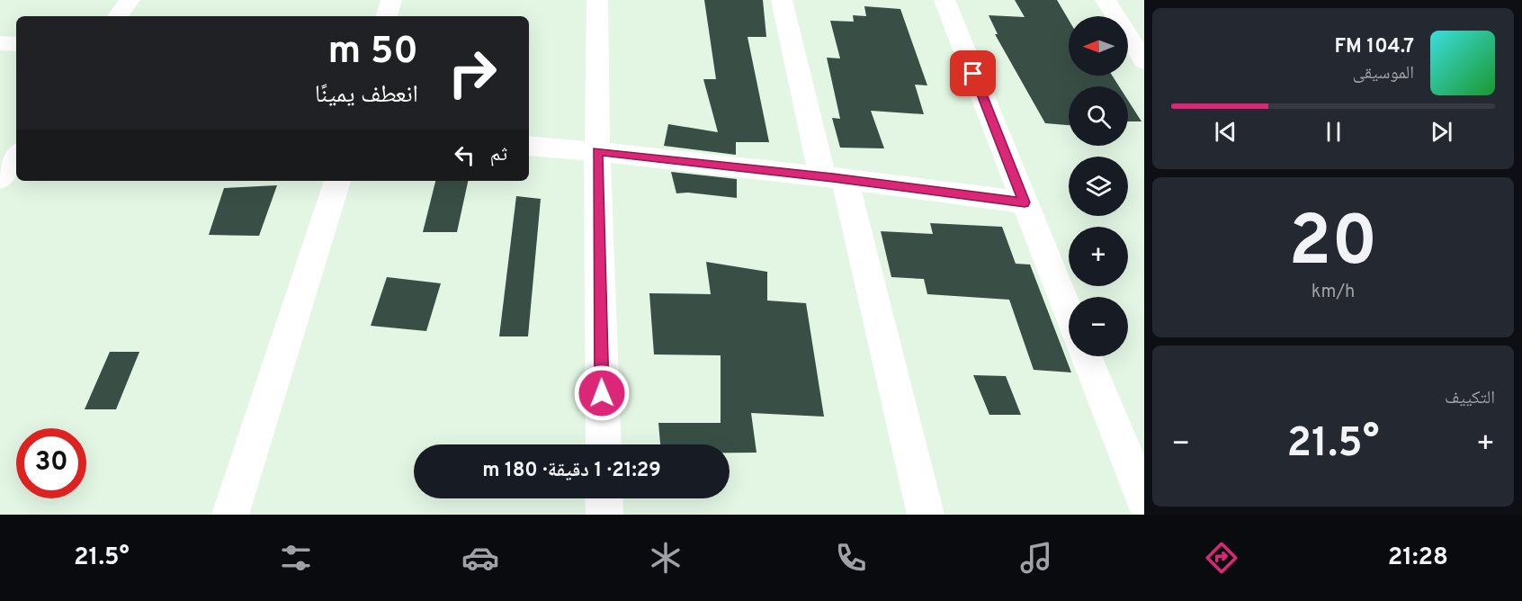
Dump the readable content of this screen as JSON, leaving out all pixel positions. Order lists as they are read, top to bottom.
{
  "north": "left",
  "page": {
    "map_buttons": ["+", "−"],
    "turn": ["50 m", "انعطف يمينًا"],
    "song": ["104.7 FM", "الموسيقى"],
    "then": "ثم",
    "tile": [
      ["20", "km/h"],
      "التكييف"
    ],
    "heat": ["−", "21.5°", "+"],
    "limit": "30",
    "trip": "21:29 · 1 دقيقة · 180 m",
    "tabs": ["21:28", "21.5°"]
  }
}
